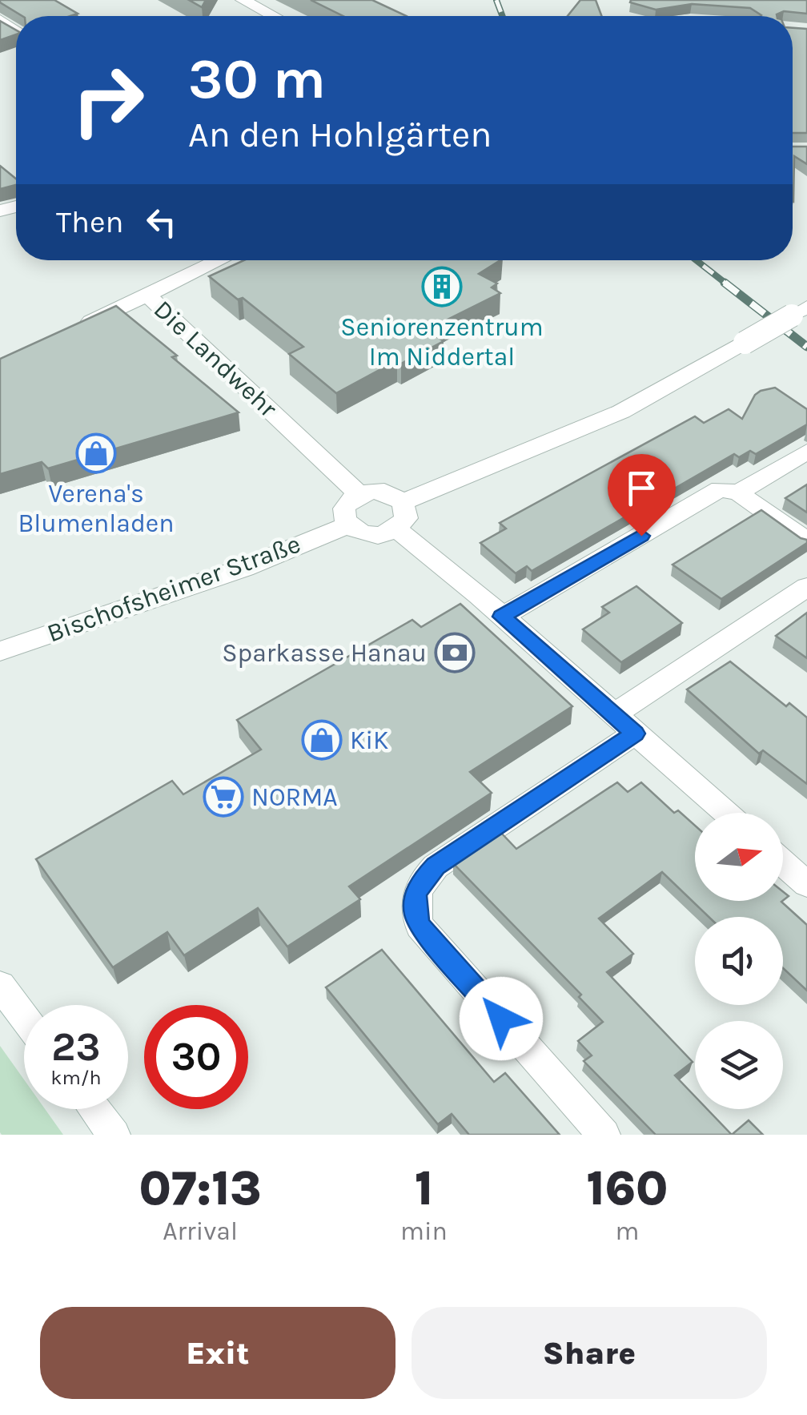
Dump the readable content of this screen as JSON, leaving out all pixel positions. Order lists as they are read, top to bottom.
{
  "streets": {
    "street": ["Die Landwehr", "Bischofsheimer Straße"]
  },
  "crossings": [
    ["Die Landwehr", "Bischofsheimer Straße"]
  ],
  "places": {
    "building": ["Seniorenzentrum Im Niddertal"],
    "shop": ["Verena's Blumenladen", "KiK"],
    "bank": ["Sparkasse Hanau"],
    "supermarket": ["NORMA"]
  },
  "north": "right",
  "page": {
    "turn": ["30 m", "An den Hohlgärten"],
    "then": "Then",
    "speed": "23 km/h",
    "limit": "30",
    "eta": [
      "07:13",
      "Arrival",
      "1",
      "min",
      "160",
      "m"
    ],
    "buttons": ["Exit", "Share"]
  }
}
